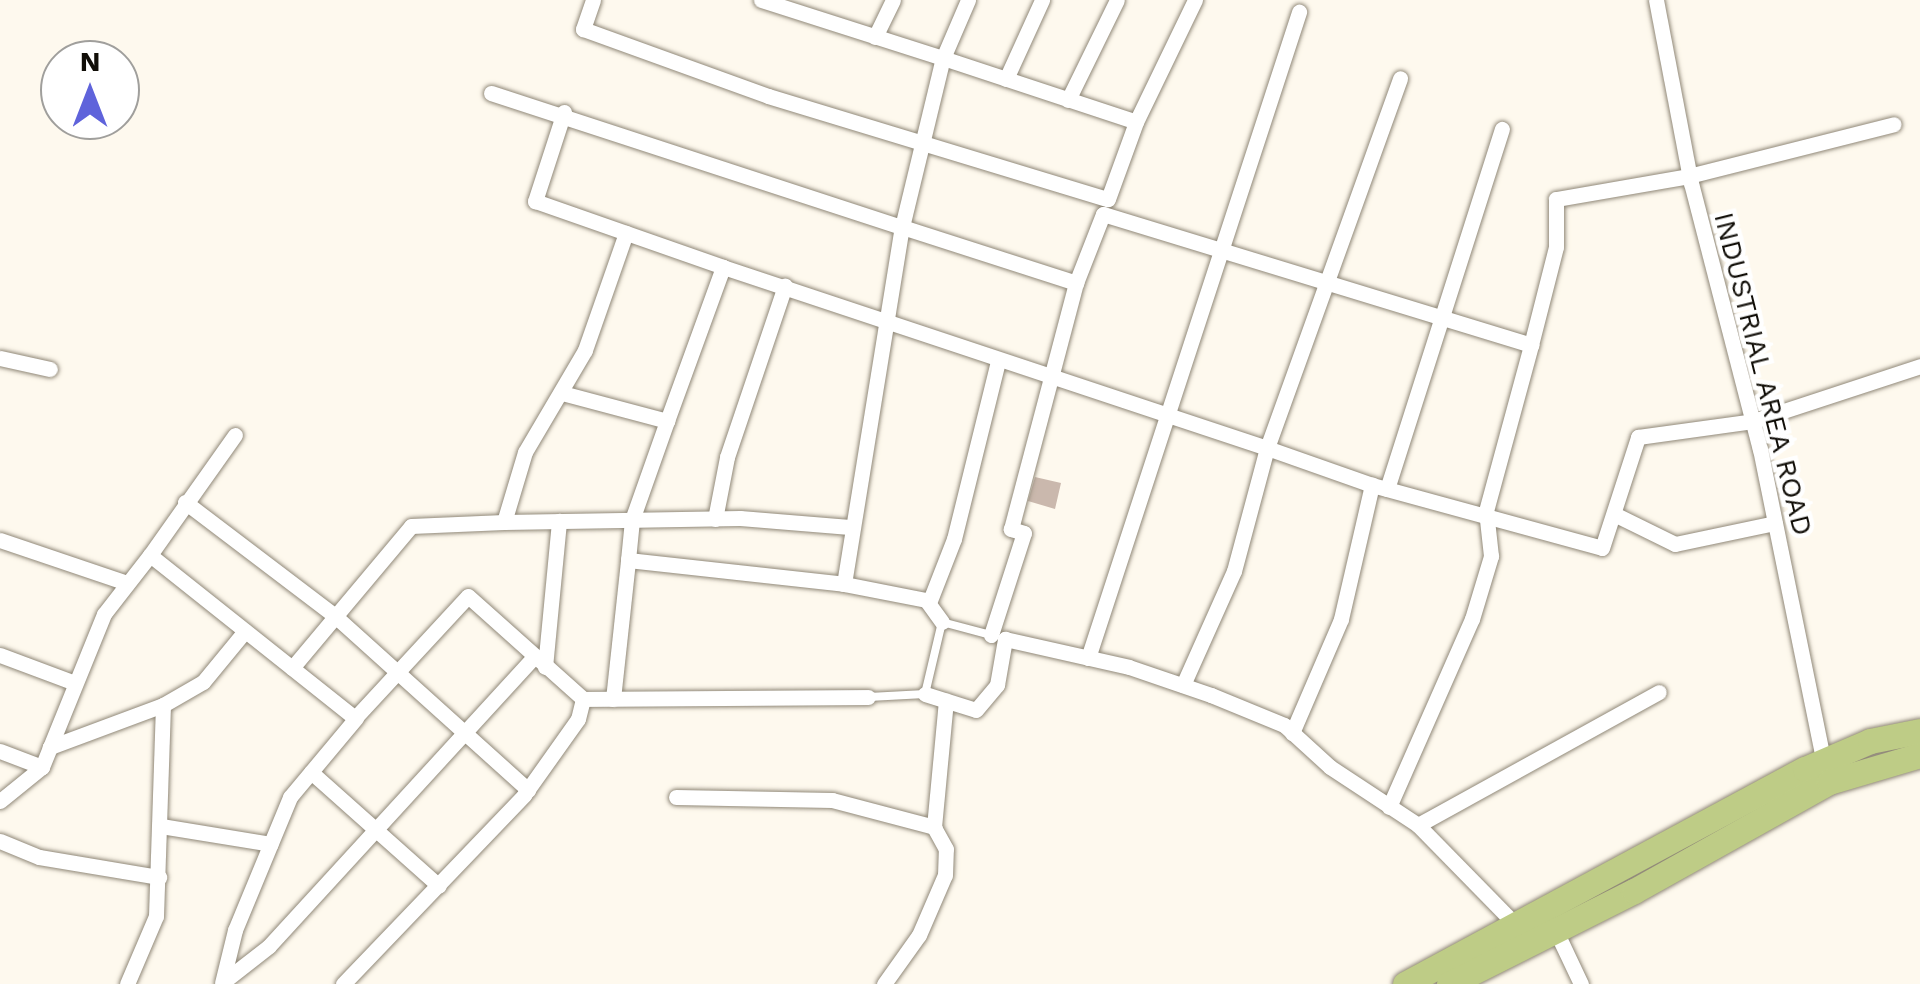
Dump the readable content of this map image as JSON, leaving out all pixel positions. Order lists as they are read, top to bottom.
{
  "streets": {
    "street": ["INDUSTRIAL AREA ROAD"]
  },
  "north": "top"
}
